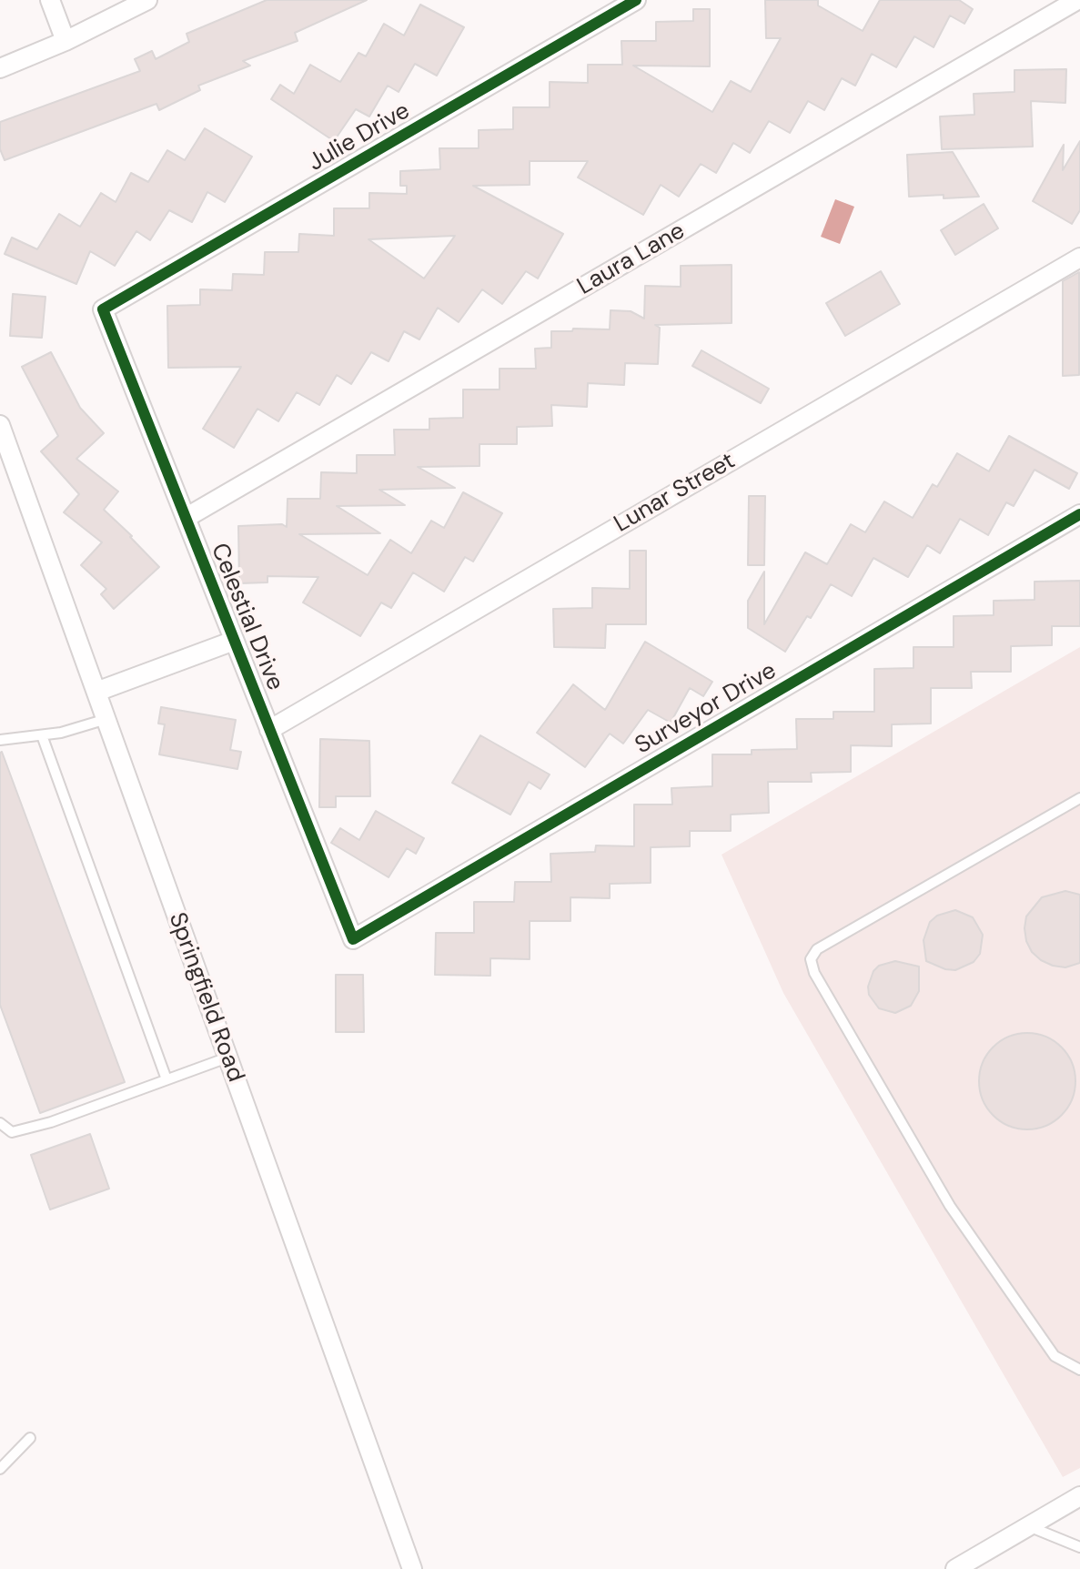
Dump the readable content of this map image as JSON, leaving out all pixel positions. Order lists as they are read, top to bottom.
{
  "streets": {
    "street": [
      "Julie Drive",
      "Laura Lane",
      "Lunar Street",
      "Celestial Drive",
      "Surveyor Drive",
      "Springfield Road"
    ]
  },
  "crossings": [
    ["Julie Drive", "Celestial Drive"],
    ["Laura Lane", "Celestial Drive"],
    ["Lunar Street", "Celestial Drive"],
    ["Celestial Drive", "Surveyor Drive"]
  ]
}
